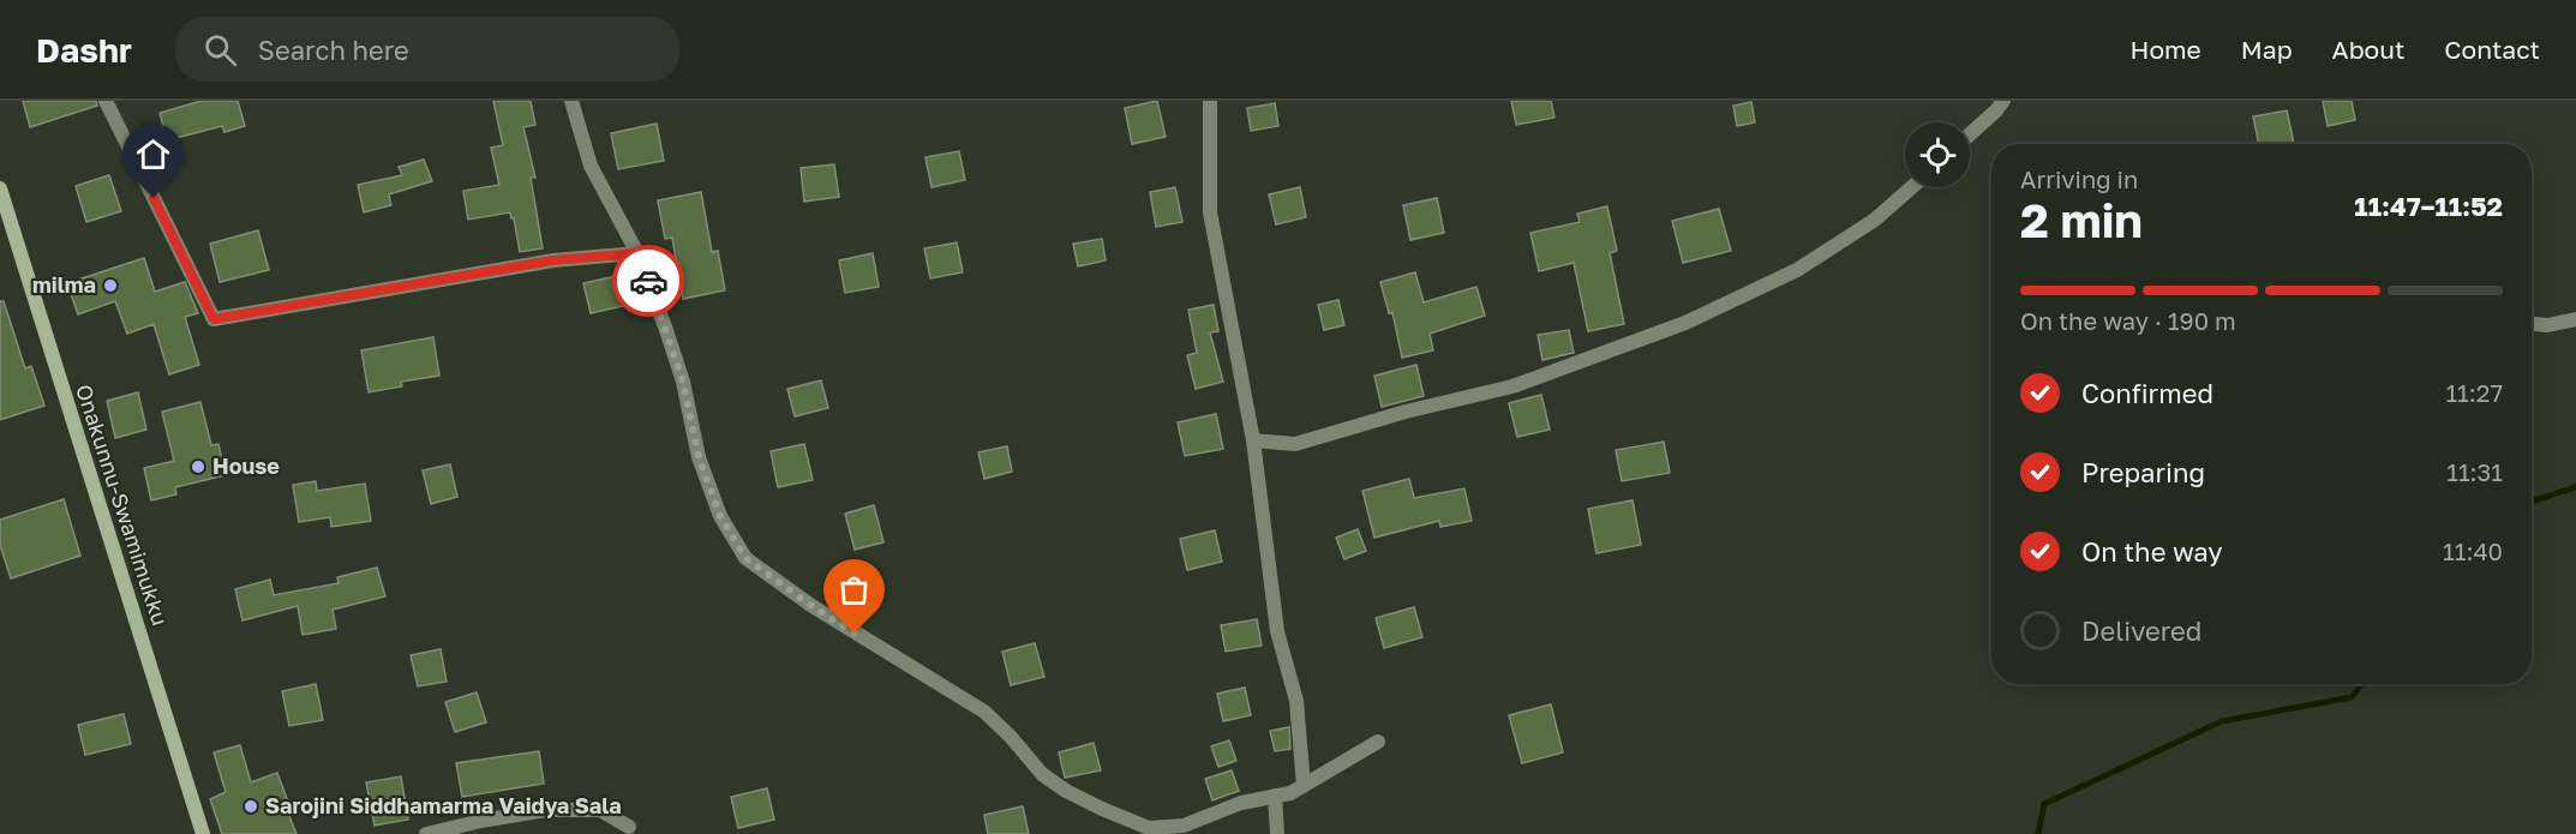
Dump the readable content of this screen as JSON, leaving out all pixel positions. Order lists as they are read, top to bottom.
{
  "streets": {
    "street": ["Onakunnu-Swamimukku"]
  },
  "places": ["milma", "House", "Sarojini Siddhamarma Vaidya Sala"],
  "page": {
    "header": "Dashr",
    "search": "Search here",
    "nav": [
      "Home",
      "Map",
      "About",
      "Contact"
    ],
    "heading": ["2 min", "Arriving in", "11:47–11:52"],
    "bar": "On the way · 190 m",
    "list": [
      ["Confirmed", "11:27"],
      ["Preparing", "11:31"],
      ["On the way", "11:40"],
      "Delivered"
    ]
  }
}
